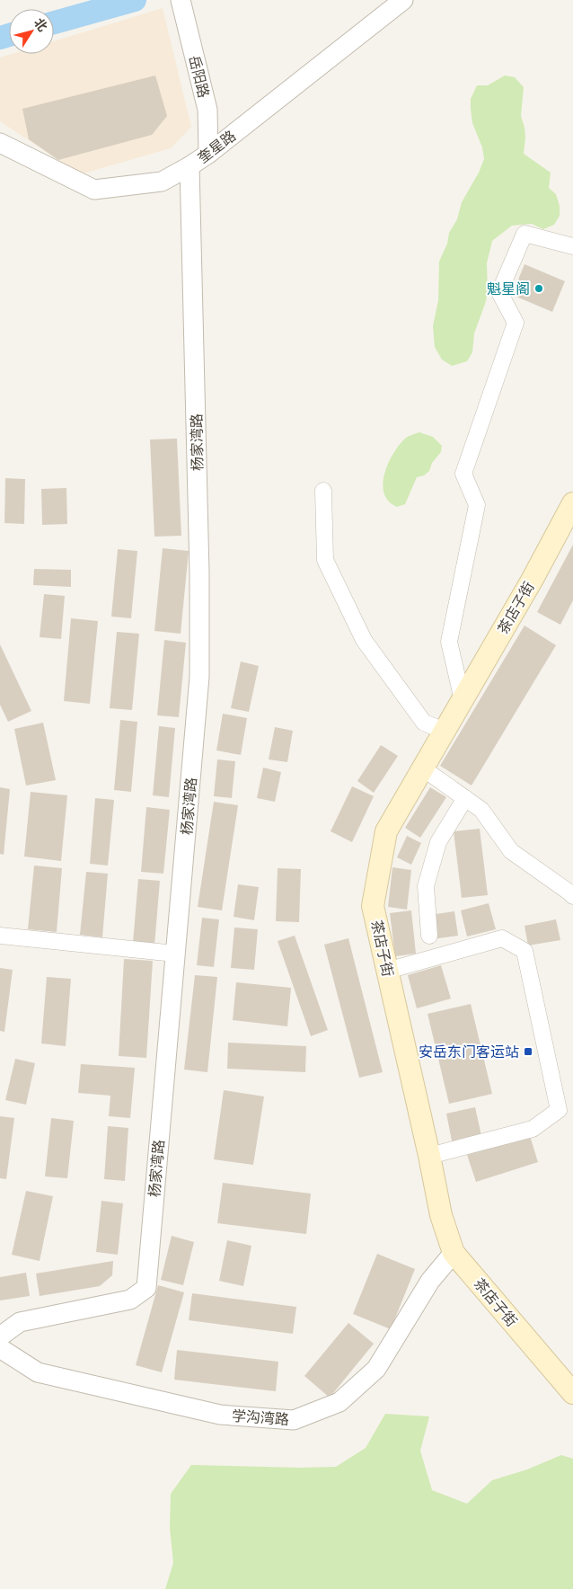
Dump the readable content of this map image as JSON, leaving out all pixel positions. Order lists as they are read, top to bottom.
{
  "streets": {
    "main road": ["茶店子街"],
    "street": [
      "岳阳路",
      "奎星路",
      "杨家湾路",
      "学沟湾路"
    ]
  },
  "crossings": [
    ["岳阳路", "奎星路"],
    ["奎星路", "杨家湾路"],
    ["茶店子街", "学沟湾路"]
  ],
  "places": {
    "other": ["魁星阁"],
    "transit": ["安岳东门客运站"]
  },
  "north": "top right"
}
